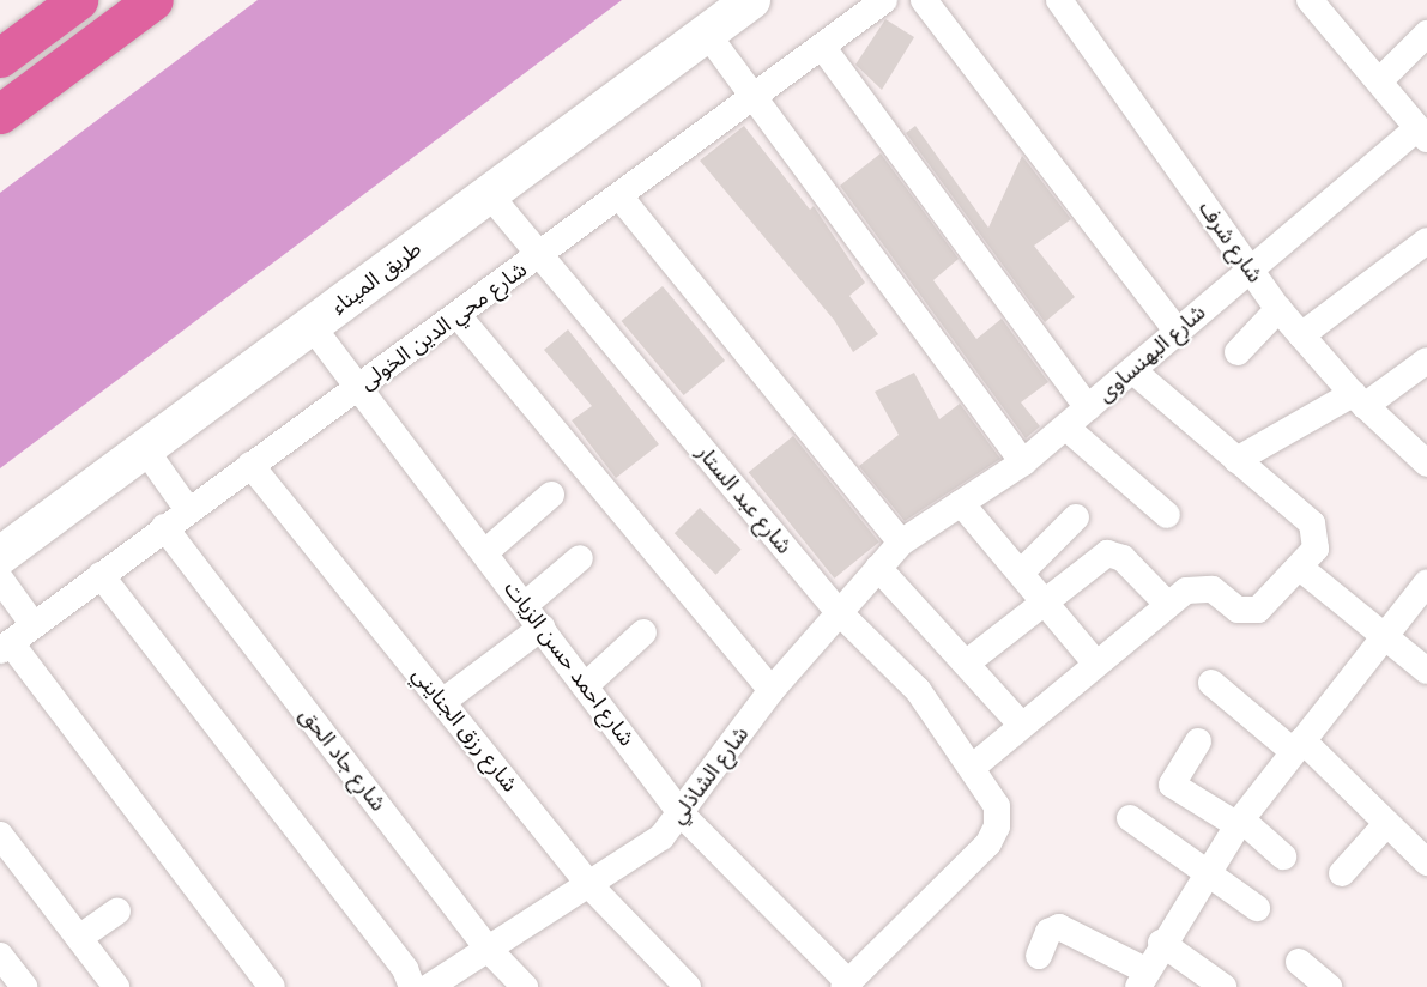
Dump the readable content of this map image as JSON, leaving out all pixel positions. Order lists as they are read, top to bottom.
{
  "streets": {
    "street": [
      "شارع شرف",
      "طريق الميناء",
      "شارع محي الدين الخولى",
      "شارع البهنساوى",
      "شارع عبد الستار",
      "شارع احمد حسن الزيات",
      "شارع رزق الجنايني",
      "شارع جاد الحق",
      "شارع الشاذلي"
    ]
  },
  "crossings": [
    ["شارع شرف", "شارع البهنساوى"],
    ["طريق الميناء", "شارع عبد الستار"],
    ["طريق الميناء", "شارع احمد حسن الزيات"],
    ["شارع محي الدين الخولى", "شارع عبد الستار"],
    ["شارع محي الدين الخولى", "شارع احمد حسن الزيات"],
    ["شارع محي الدين الخولى", "شارع رزق الجنايني"],
    ["شارع محي الدين الخولى", "شارع جاد الحق"],
    ["شارع البهنساوى", "شارع الشاذلي"],
    ["شارع عبد الستار", "شارع احمد حسن الزيات"],
    ["شارع عبد الستار", "شارع الشاذلي"],
    ["شارع احمد حسن الزيات", "شارع الشاذلي"],
    ["شارع رزق الجنايني", "شارع الشاذلي"],
    ["شارع جاد الحق", "شارع الشاذلي"]
  ]
}
